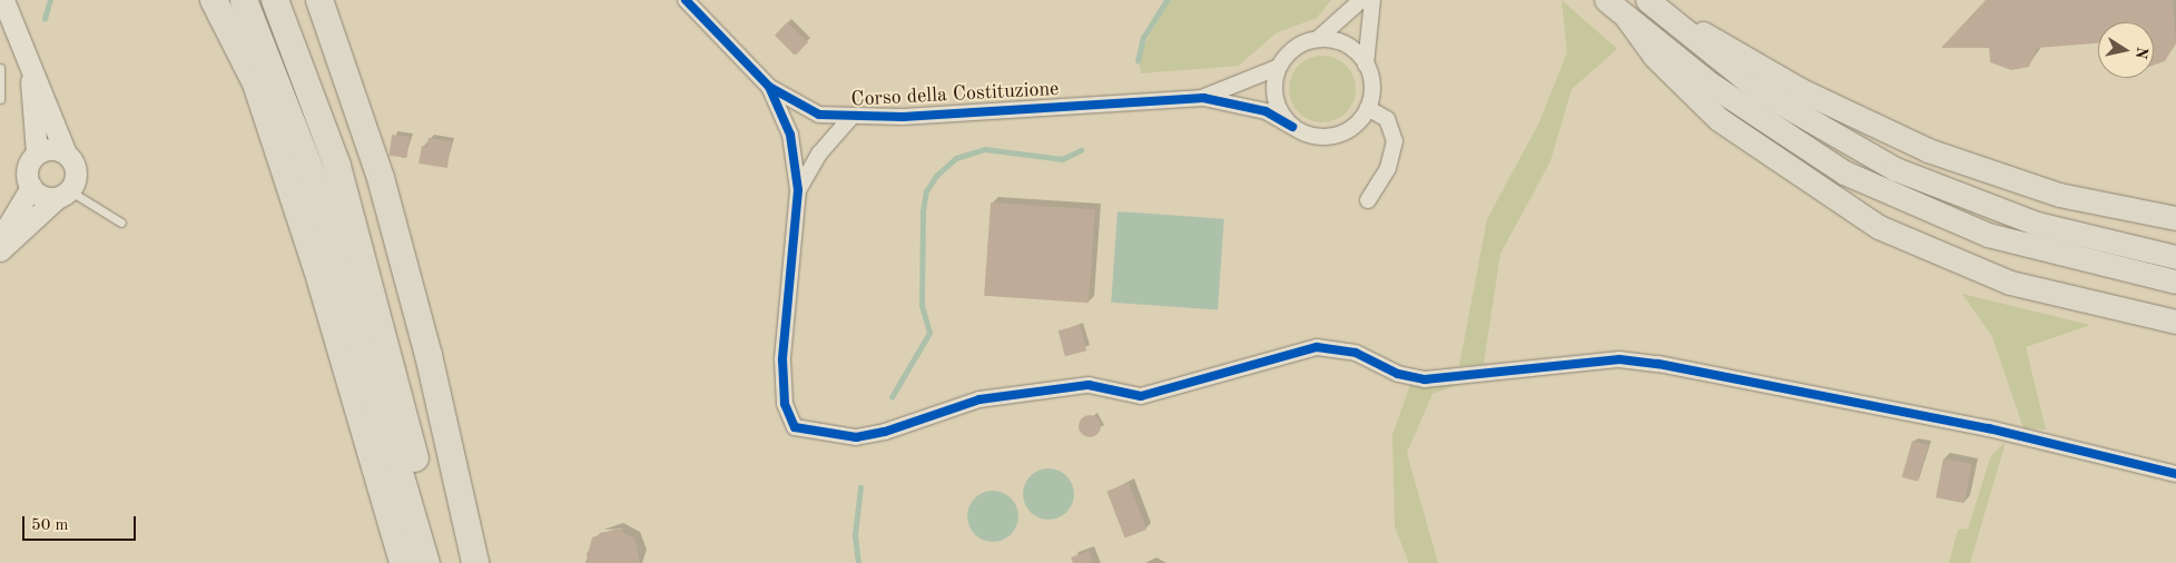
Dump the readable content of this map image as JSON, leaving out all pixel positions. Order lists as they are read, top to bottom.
{
  "streets": {
    "street": ["Corso della Costituzione"]
  },
  "scale_bar": "50 m",
  "north": "right"
}
